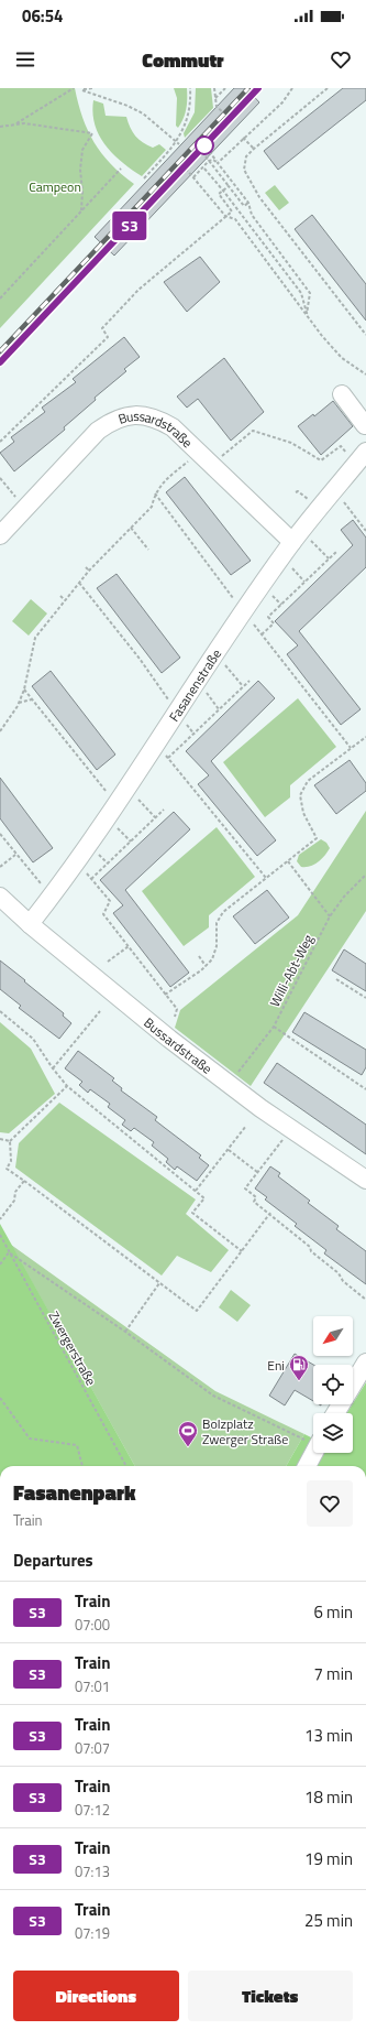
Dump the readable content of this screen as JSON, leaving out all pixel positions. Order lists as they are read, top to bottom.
{
  "streets": {
    "street": ["Bussardstraße", "Fasanenstraße"],
    "path": ["Willi-Abt-Weg", "Zwergerstraße"]
  },
  "crossings": [
    ["Bussardstraße", "Fasanenstraße"]
  ],
  "parks": ["Campeon"],
  "places": {
    "fuel station": ["Eni"],
    "sports": ["Bolzplatz Zwerger Straße"]
  },
  "north": "bottom left",
  "page": {
    "status": "06:54",
    "header": "Commutr",
    "on_map": "S3",
    "heading": [
      ["Fasanenpark", "Train"],
      "Departures"
    ],
    "list": [
      {
        "mark": "S3",
        "name": "Train",
        "note": "07:00",
        "value": "6 min"
      },
      {
        "mark": "S3",
        "name": "Train",
        "note": "07:01",
        "value": "7 min"
      },
      {
        "mark": "S3",
        "name": "Train",
        "note": "07:07",
        "value": "13 min"
      },
      {
        "mark": "S3",
        "name": "Train",
        "note": "07:12",
        "value": "18 min"
      },
      {
        "mark": "S3",
        "name": "Train",
        "note": "07:13",
        "value": "19 min"
      },
      {
        "mark": "S3",
        "name": "Train",
        "note": "07:19",
        "value": "25 min"
      }
    ],
    "buttons": ["Directions", "Tickets"]
  }
}
